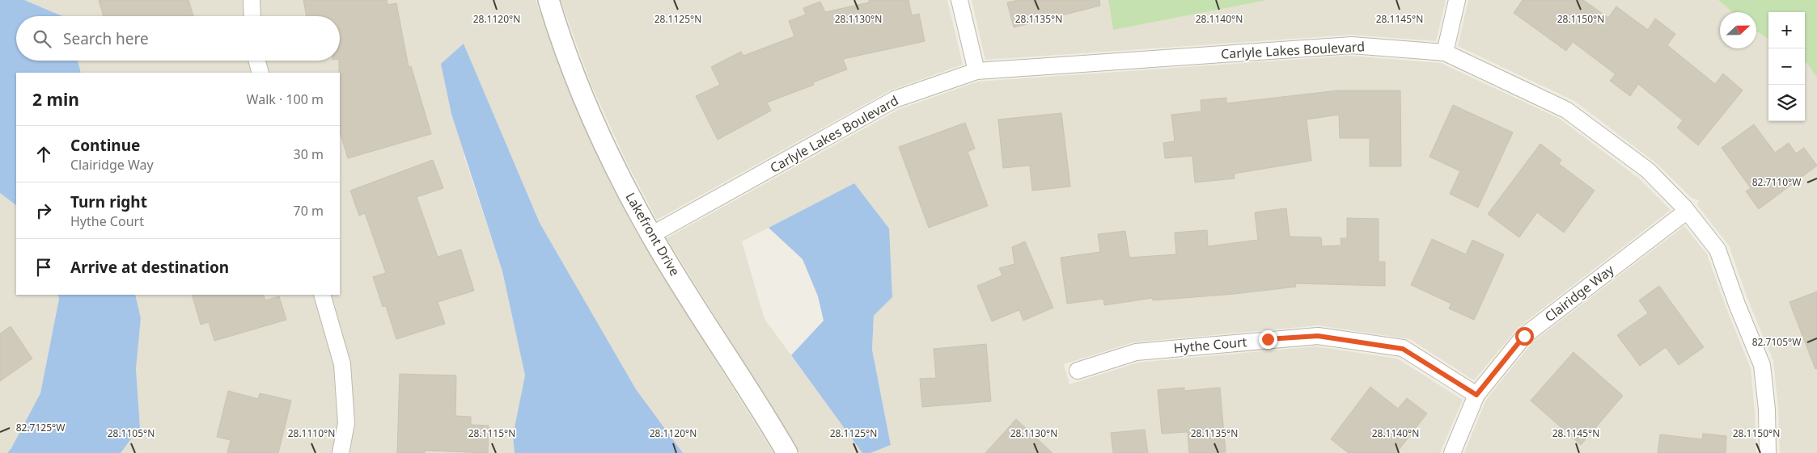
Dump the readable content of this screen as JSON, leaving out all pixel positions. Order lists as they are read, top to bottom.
{
  "streets": {
    "street": [
      "Carlyle Lakes Boulevard",
      "Lakefront Drive",
      "Clairidge Way",
      "Hythe Court"
    ]
  },
  "crossings": [
    ["Carlyle Lakes Boulevard", "Lakefront Drive"],
    ["Carlyle Lakes Boulevard", "Clairidge Way"],
    ["Clairidge Way", "Hythe Court"]
  ],
  "north": "right",
  "page": {
    "map_buttons": ["+", "−"],
    "search": "Search here",
    "heading": ["2 min", "Walk · 100 m"],
    "list": [
      ["Continue", "Clairidge Way", "30 m"],
      ["Turn right", "Hythe Court", "70 m"],
      "Arrive at destination"
    ]
  },
  "coordinates": [
    "28.1120°N",
    "28.1125°N",
    "28.1130°N",
    "28.1135°N",
    "28.1140°N",
    "28.1145°N",
    "28.1150°N",
    "82.7110°W",
    "82.7105°W",
    "82.7125°W",
    "28.1105°N",
    "28.1110°N",
    "28.1115°N"
  ]
}
